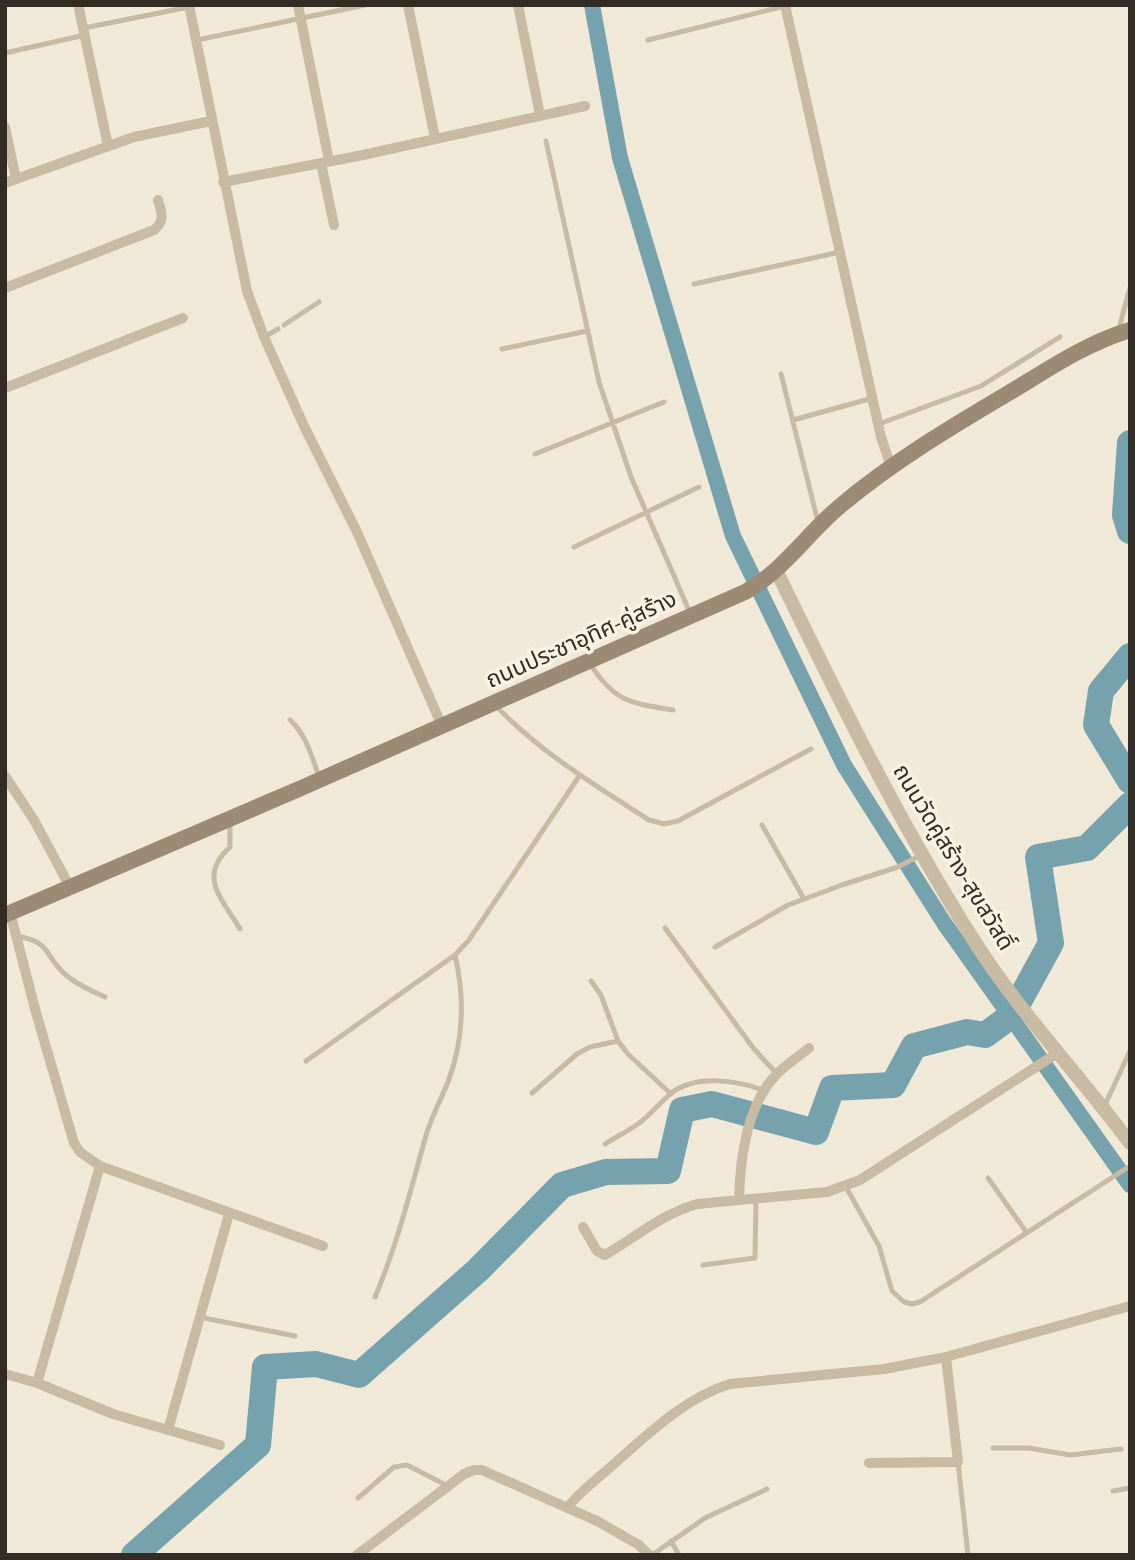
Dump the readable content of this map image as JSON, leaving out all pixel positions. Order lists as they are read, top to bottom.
{
  "streets": {
    "main road": ["ถนนประชาอุทิศ-คู่สร้าง"],
    "street": ["ถนนวัดคู่สร้าง-สุขสวัสดิ์"]
  },
  "crossings": [
    ["ถนนประชาอุทิศ-คู่สร้าง", "ถนนวัดคู่สร้าง-สุขสวัสดิ์"]
  ]
}
